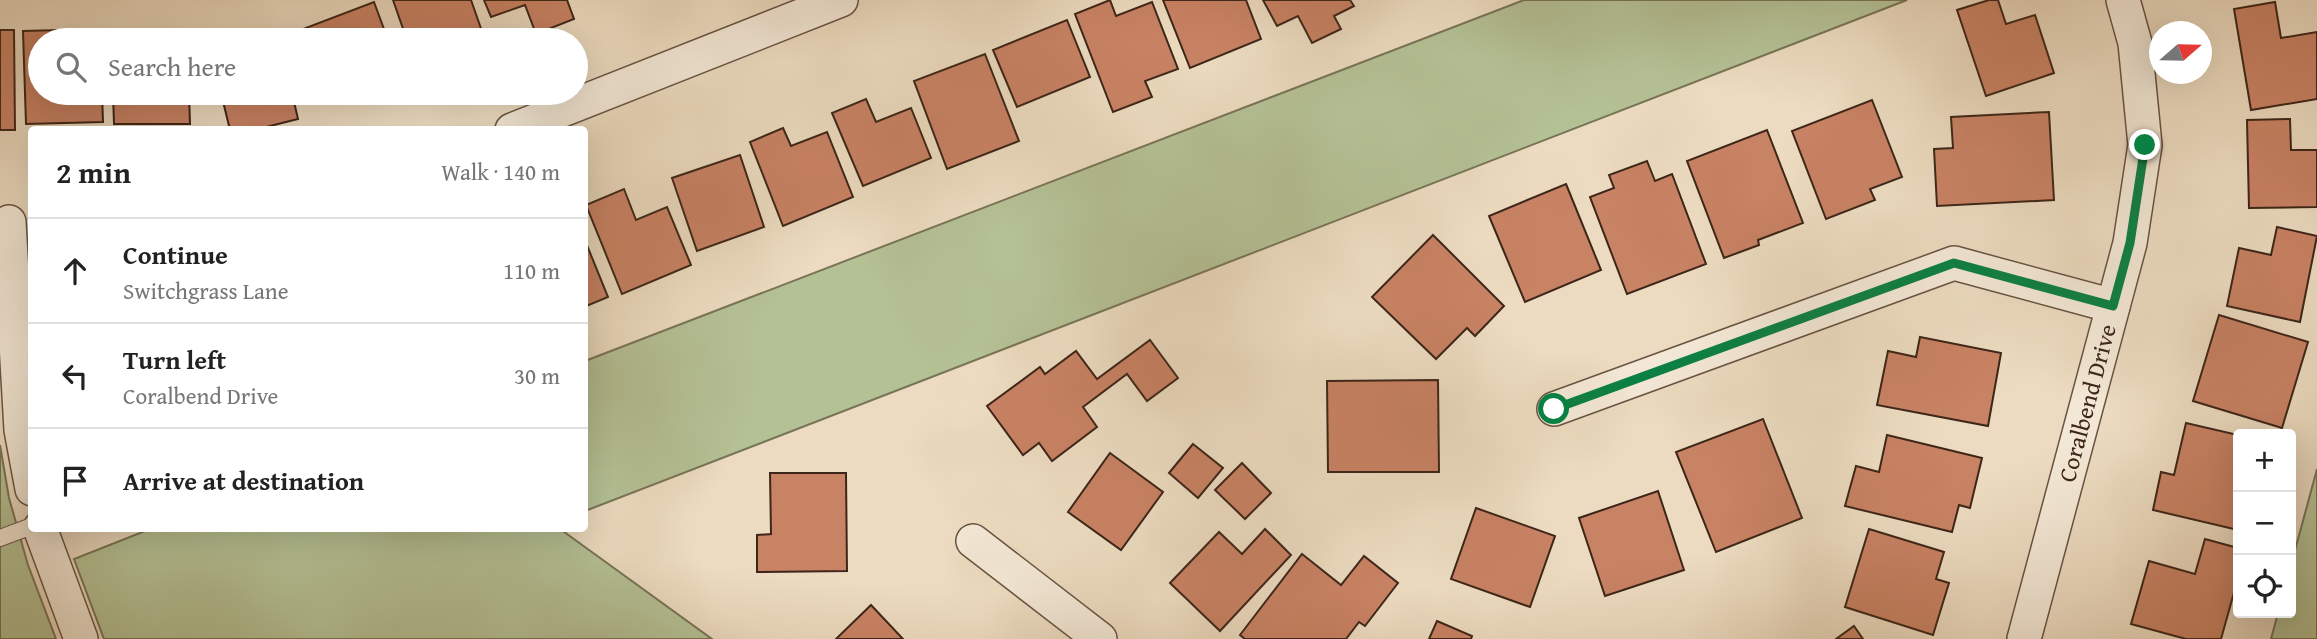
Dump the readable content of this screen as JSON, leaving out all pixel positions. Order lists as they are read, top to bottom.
{
  "streets": {
    "street": ["Coralbend Drive"]
  },
  "north": "right",
  "page": {
    "search": "Search here",
    "heading": ["2 min", "Walk · 140 m"],
    "list": [
      ["Continue", "Switchgrass Lane", "110 m"],
      ["Turn left", "Coralbend Drive", "30 m"],
      "Arrive at destination"
    ],
    "map_buttons": ["+", "−"]
  }
}
